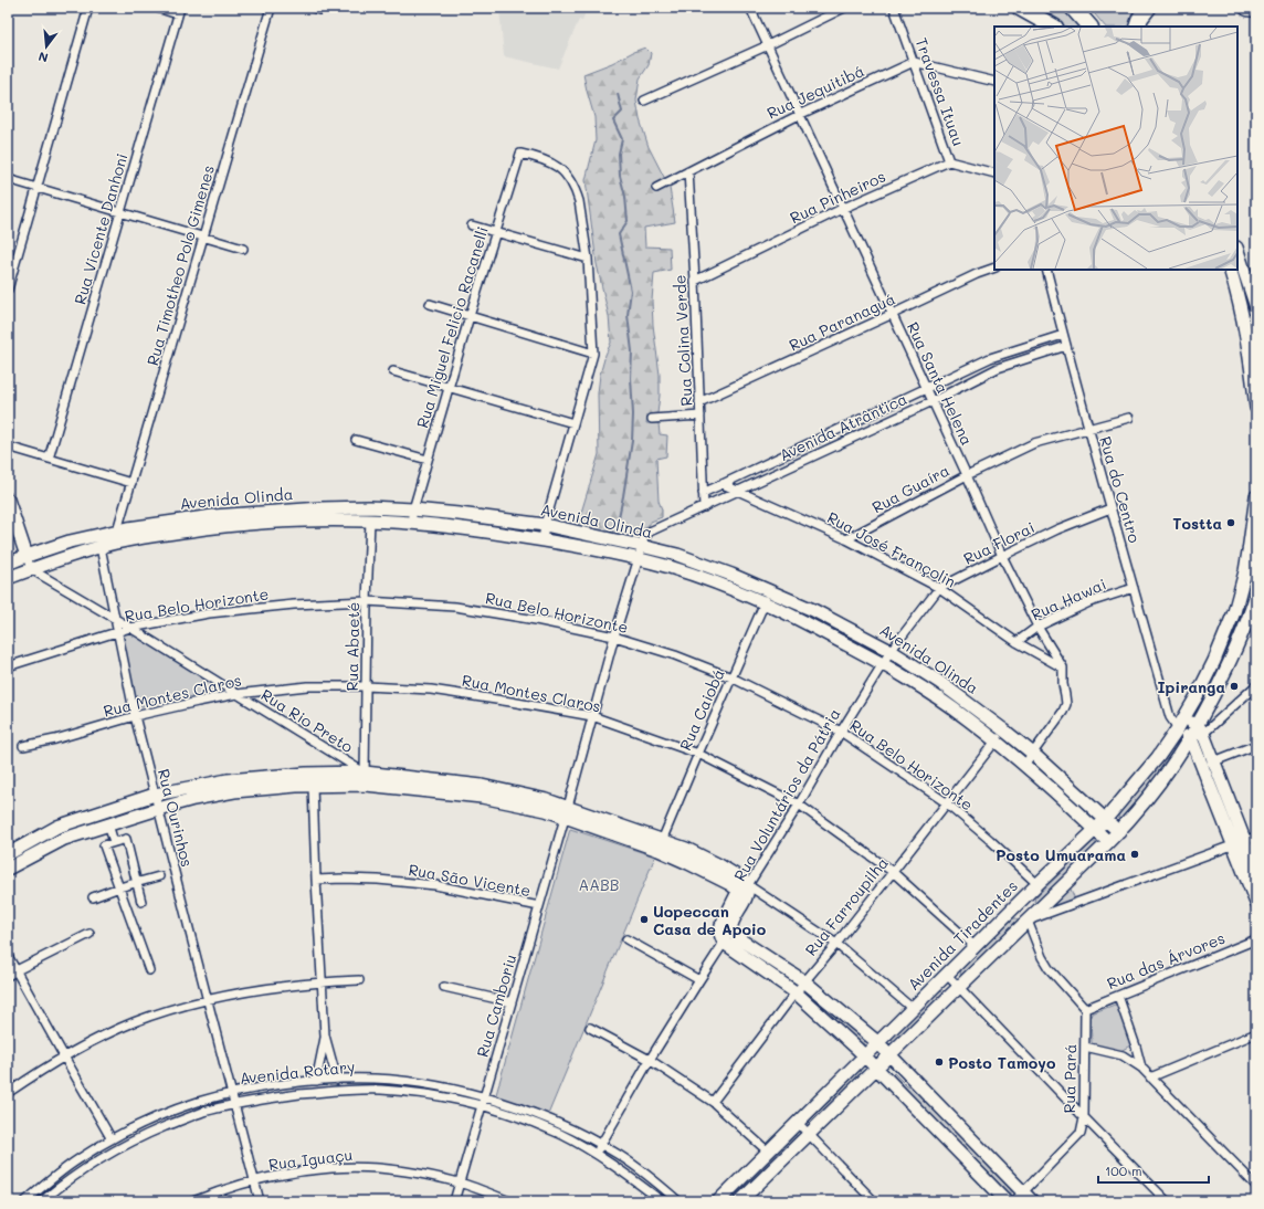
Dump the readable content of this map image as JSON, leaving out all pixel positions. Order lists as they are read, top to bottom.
{
  "streets": {
    "street": [
      "Rua Jequitibá",
      "Travessa Ituau",
      "Rua Pinheiros",
      "Rua Vicente Danhoni",
      "Rua Timotheo Polo Gimenes",
      "Rua Paranaguá",
      "Rua Miguel Felicio Racanelli",
      "Rua Colina Verde",
      "Rua Santa Helena",
      "Avenida Atrântica",
      "Rua Guaíra",
      "Rua do Centro",
      "Avenida Olinda",
      "Rua Florai",
      "Rua José Françolin",
      "Rua Hawai",
      "Rua Belo Horizonte",
      "Rua Abaeté",
      "Rua Montes Claros",
      "Rua Caiobá",
      "Rua Rio Preto",
      "Rua Voluntários da Pátria",
      "Rua Ourinhos",
      "Rua São Vicente",
      "Rua Farroupilha",
      "Avenida Tiradentes",
      "Rua das Árvores",
      "Rua Camboriu",
      "Avenida Rotary",
      "Rua Pará",
      "Rua Iguaçu"
    ]
  },
  "crossings": [
    ["Rua Jequitibá", "Travessa Ituau"],
    ["Rua Jequitibá", "Rua Colina Verde"],
    ["Rua Jequitibá", "Rua Santa Helena"],
    ["Travessa Ituau", "Rua Pinheiros"],
    ["Rua Pinheiros", "Rua Colina Verde"],
    ["Rua Pinheiros", "Rua Santa Helena"],
    ["Rua Timotheo Polo Gimenes", "Avenida Olinda"],
    ["Rua Paranaguá", "Rua Colina Verde"],
    ["Rua Paranaguá", "Rua Santa Helena"],
    ["Rua Miguel Felicio Racanelli", "Avenida Olinda"],
    ["Rua Colina Verde", "Avenida Atrântica"],
    ["Rua Santa Helena", "Avenida Atrântica"],
    ["Rua Santa Helena", "Rua Guaíra"],
    ["Rua Santa Helena", "Avenida Olinda"],
    ["Rua Santa Helena", "Rua Florai"],
    ["Rua Santa Helena", "Rua José Françolin"],
    ["Rua Santa Helena", "Rua Hawai"],
    ["Avenida Atrântica", "Rua do Centro"],
    ["Avenida Atrântica", "Avenida Olinda"],
    ["Avenida Atrântica", "Rua José Françolin"],
    ["Avenida Atrântica", "Rua Camboriu"],
    ["Rua Guaíra", "Rua do Centro"],
    ["Rua Guaíra", "Rua José Françolin"],
    ["Rua do Centro", "Rua Florai"],
    ["Rua do Centro", "Rua Hawai"],
    ["Rua do Centro", "Avenida Tiradentes"],
    ["Avenida Olinda", "Rua Florai"],
    ["Avenida Olinda", "Rua Abaeté"],
    ["Avenida Olinda", "Rua Caiobá"],
    ["Avenida Olinda", "Rua Rio Preto"],
    ["Avenida Olinda", "Rua Voluntários da Pátria"],
    ["Avenida Olinda", "Rua Ourinhos"],
    ["Avenida Olinda", "Rua Farroupilha"],
    ["Avenida Olinda", "Avenida Tiradentes"],
    ["Avenida Olinda", "Rua Camboriu"],
    ["Rua Florai", "Rua José Françolin"],
    ["Rua Florai", "Rua Voluntários da Pátria"],
    ["Rua José Françolin", "Rua Hawai"],
    ["Rua Belo Horizonte", "Rua Abaeté"],
    ["Rua Belo Horizonte", "Rua Caiobá"],
    ["Rua Belo Horizonte", "Rua Rio Preto"],
    ["Rua Belo Horizonte", "Rua Voluntários da Pátria"],
    ["Rua Belo Horizonte", "Rua Ourinhos"],
    ["Rua Belo Horizonte", "Rua Farroupilha"],
    ["Rua Belo Horizonte", "Avenida Tiradentes"],
    ["Rua Belo Horizonte", "Rua Camboriu"],
    ["Rua Abaeté", "Rua Montes Claros"],
    ["Rua Abaeté", "Rua Rio Preto"],
    ["Rua Montes Claros", "Rua Caiobá"],
    ["Rua Montes Claros", "Rua Rio Preto"],
    ["Rua Montes Claros", "Rua Voluntários da Pátria"],
    ["Rua Montes Claros", "Rua Ourinhos"],
    ["Rua Montes Claros", "Rua Farroupilha"],
    ["Rua Montes Claros", "Avenida Tiradentes"],
    ["Rua Montes Claros", "Rua Camboriu"],
    ["Rua Rio Preto", "Rua Ourinhos"],
    ["Rua Voluntários da Pátria", "Avenida Rotary"],
    ["Rua Ourinhos", "Avenida Rotary"],
    ["Rua São Vicente", "Rua Camboriu"],
    ["Rua das Árvores", "Rua Pará"],
    ["Rua Camboriu", "Avenida Rotary"],
    ["Rua Camboriu", "Rua Iguaçu"]
  ],
  "parks": ["AABB"],
  "places": [
    "Tostta",
    "Ipiranga",
    "Posto Umuarama",
    "Uopeccan Casa de Apoio",
    "Posto Tamoyo"
  ],
  "scale_bar": "100 m",
  "north": "bottom"
}
